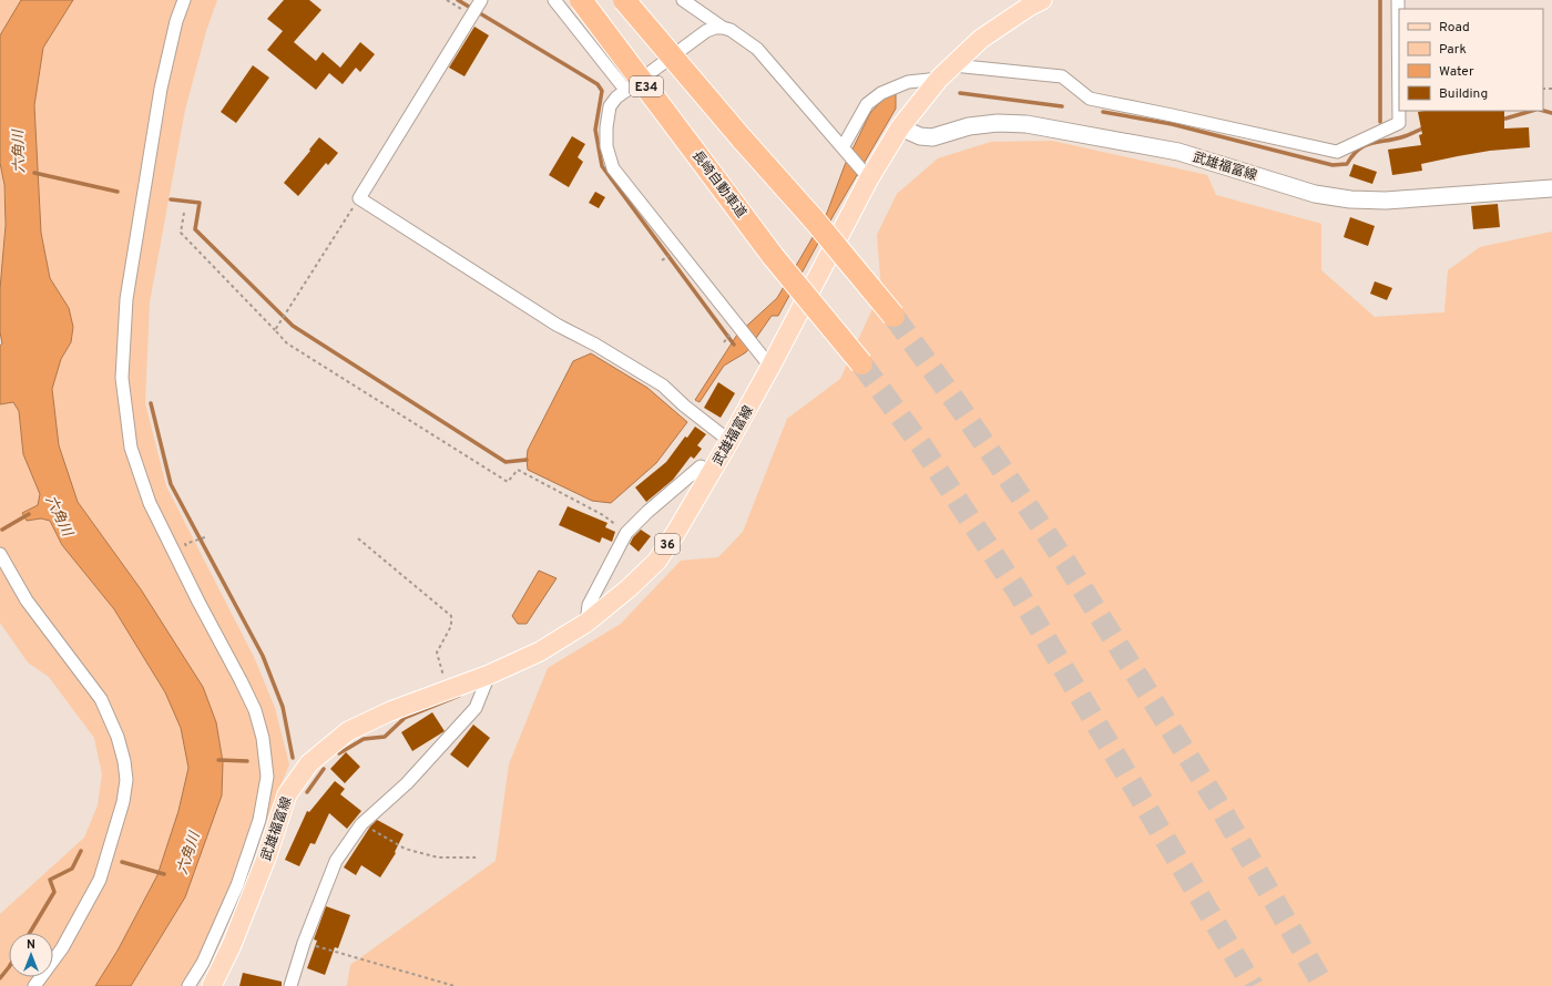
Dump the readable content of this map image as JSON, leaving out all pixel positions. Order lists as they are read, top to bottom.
{
  "streets": {
    "highway": ["E34", "長崎自動車道"],
    "main road": ["武雄福富線", "36"]
  },
  "water": ["六角川"],
  "legend": [
    "Road",
    "Park",
    "Water",
    "Building"
  ],
  "north": "top"
}
